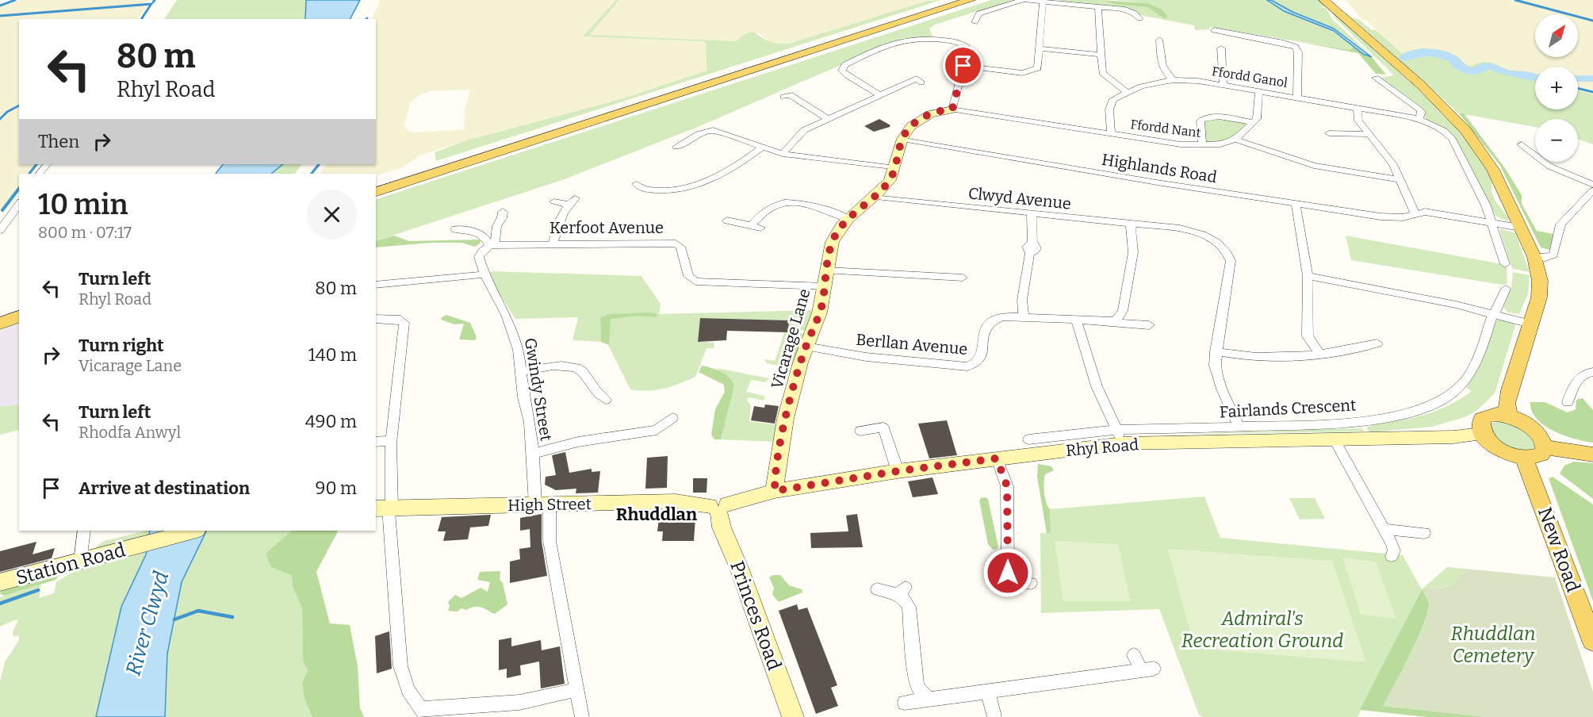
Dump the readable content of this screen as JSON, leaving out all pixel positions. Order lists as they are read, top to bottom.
{
  "streets": {
    "main road": ["New Road"],
    "street": [
      "Ffordd Ganol",
      "Ffordd Nant",
      "Highlands Road",
      "Clwyd Avenue",
      "Kerfoot Avenue",
      "Vicarage Lane",
      "Berllan Avenue",
      "Gwindy Street",
      "Fairlands Crescent",
      "Rhyl Road",
      "High Street",
      "Station Road",
      "Princes Road"
    ]
  },
  "crossings": [
    ["Ffordd Ganol", "Ffordd Nant"],
    ["Ffordd Ganol", "Highlands Road"],
    ["Ffordd Nant", "Vicarage Lane"],
    ["Highlands Road", "Vicarage Lane"],
    ["Clwyd Avenue", "Vicarage Lane"],
    ["Clwyd Avenue", "Fairlands Crescent"],
    ["Kerfoot Avenue", "Vicarage Lane"],
    ["Kerfoot Avenue", "Gwindy Street"],
    ["Vicarage Lane", "Berllan Avenue"],
    ["Vicarage Lane", "Rhyl Road"],
    ["Gwindy Street", "High Street"],
    ["Fairlands Crescent", "Rhyl Road"],
    ["Rhyl Road", "High Street"],
    ["Rhyl Road", "Princes Road"],
    ["High Street", "Princes Road"]
  ],
  "districts": ["Rhuddlan"],
  "water": ["River Clwyd"],
  "parks": ["Admiral's Recreation Ground", "Rhuddlan Cemetery"],
  "north": "top right",
  "page": {
    "map_buttons": ["+", "−"],
    "turn": ["80 m", "Rhyl Road"],
    "then": "Then",
    "heading": ["10 min", "800 m · 07:17"],
    "list": [
      {
        "name": "Turn left",
        "note": "Rhyl Road",
        "value": "80 m"
      },
      {
        "name": "Turn right",
        "note": "Vicarage Lane",
        "value": "140 m"
      },
      {
        "name": "Turn left",
        "note": "Rhodfa Anwyl",
        "value": "490 m"
      },
      {
        "name": "Arrive at destination",
        "value": "90 m"
      }
    ]
  }
}
